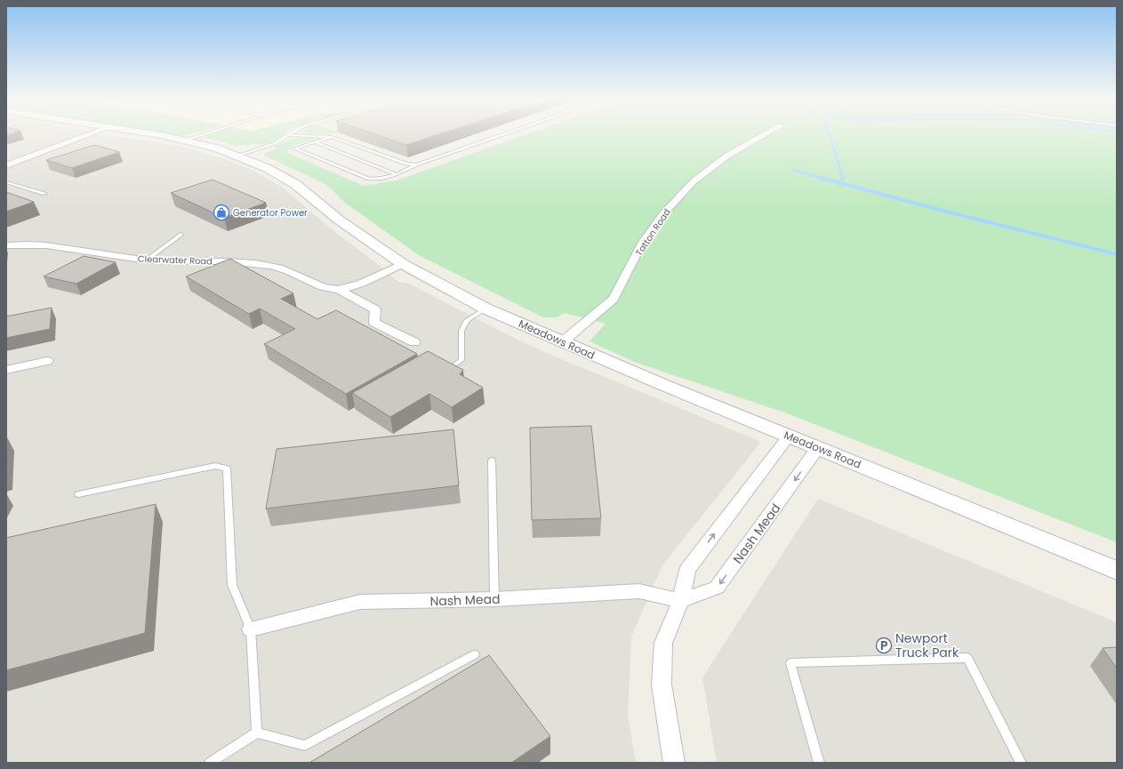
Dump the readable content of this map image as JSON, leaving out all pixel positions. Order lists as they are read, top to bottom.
{
  "streets": {
    "street": [
      "Tatton Road",
      "Clearwater Road",
      "Meadows Road",
      "Nash Mead"
    ]
  },
  "crossings": [
    ["Tatton Road", "Meadows Road"],
    ["Clearwater Road", "Meadows Road"],
    ["Meadows Road", "Nash Mead"]
  ],
  "places": {
    "shop": ["Generator Power"],
    "parking": ["Newport Truck Park"]
  }
}
